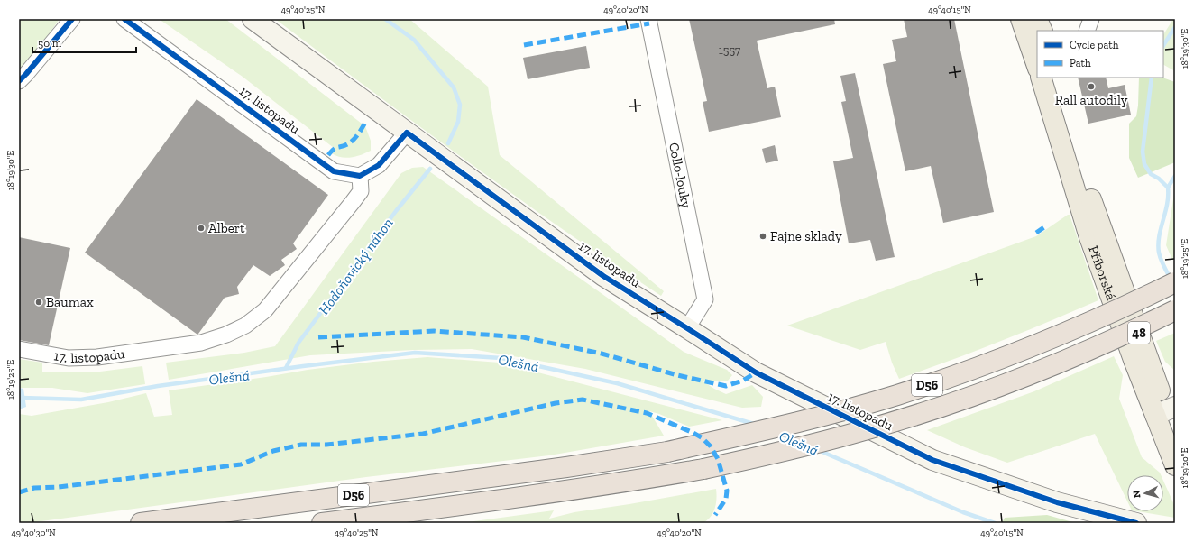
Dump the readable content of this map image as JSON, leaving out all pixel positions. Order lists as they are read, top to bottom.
{
  "streets": {
    "highway": ["D56"],
    "main road": ["17. listopadu", "Příborská", "48"],
    "street": ["Collo-louky"]
  },
  "crossings": [
    ["17. listopadu", "Collo-louky"]
  ],
  "water": ["Hodoňovický náhon", "Olešná"],
  "places": [
    "Rall autodíly",
    "Albert",
    "Fajne sklady",
    "Baumax"
  ],
  "house_numbers": ["1557"],
  "legend": ["Cycle path", "Path"],
  "scale_bar": "50 m",
  "north": "left",
  "coordinates": [
    "49°40'25\"N",
    "49°40'20\"N",
    "49°40'15\"N",
    "18°19'30\"E",
    "18°19'25\"E",
    "18°19'20\"E",
    "49°40'30\"N"
  ]
}
